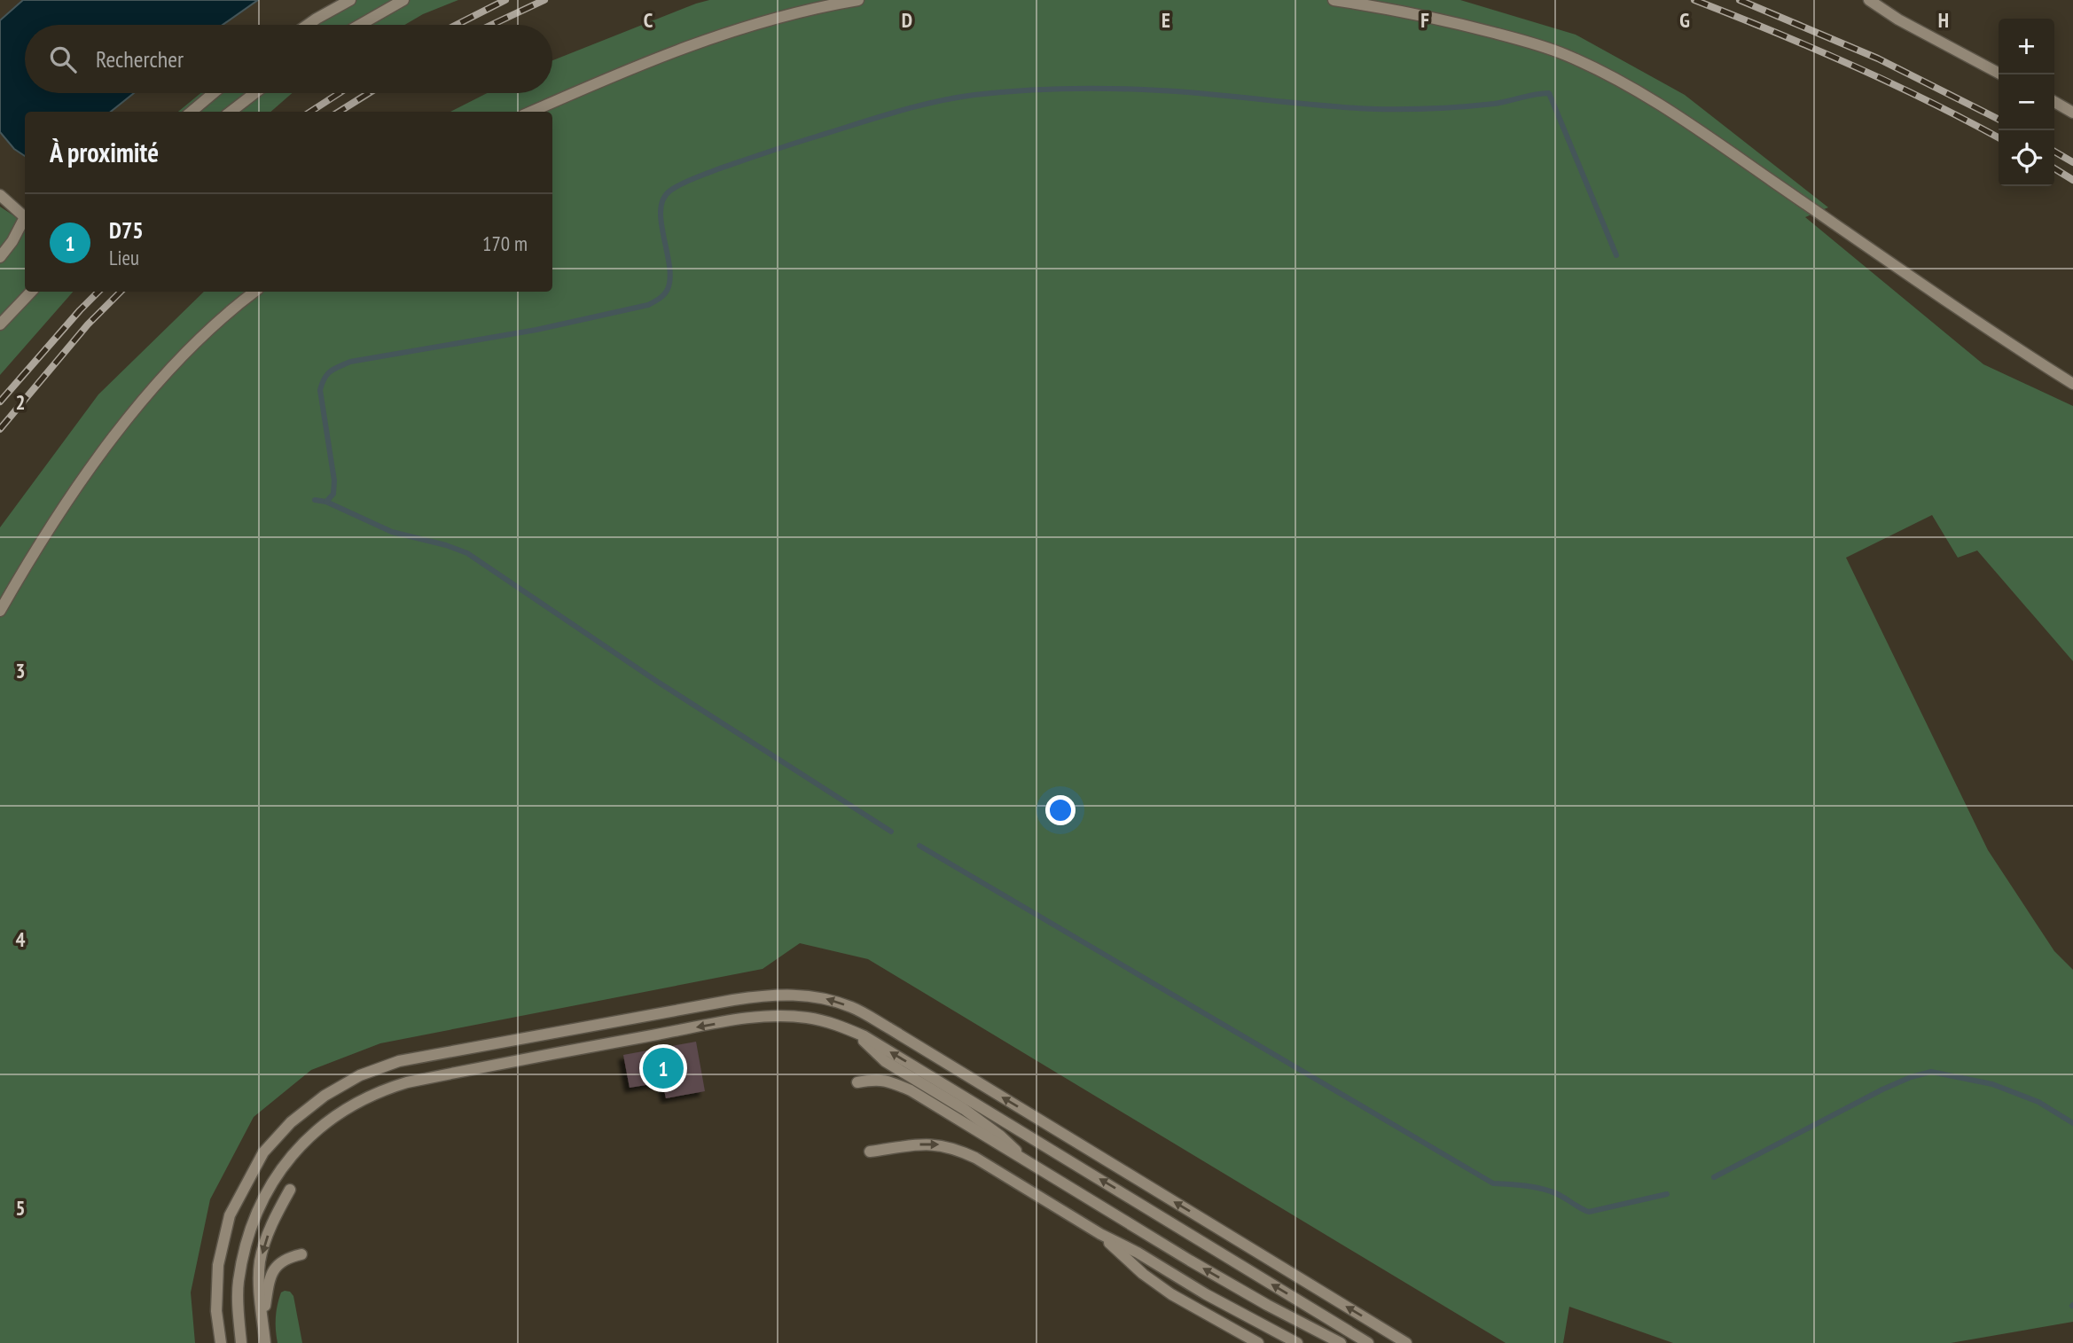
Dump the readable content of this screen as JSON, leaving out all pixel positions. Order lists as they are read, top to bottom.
{
  "page": {
    "map_buttons": ["+", "−"],
    "search": "Rechercher",
    "heading": "À proximité",
    "list": [
      {
        "mark": "1",
        "name": "D75",
        "note": "Lieu",
        "value": "170 m"
      }
    ],
    "pins": "1"
  },
  "grid": {
    "columns": [
      "C",
      "D",
      "E",
      "F",
      "G",
      "H"
    ],
    "rows": [
      "2",
      "3",
      "4",
      "5"
    ]
  }
}
